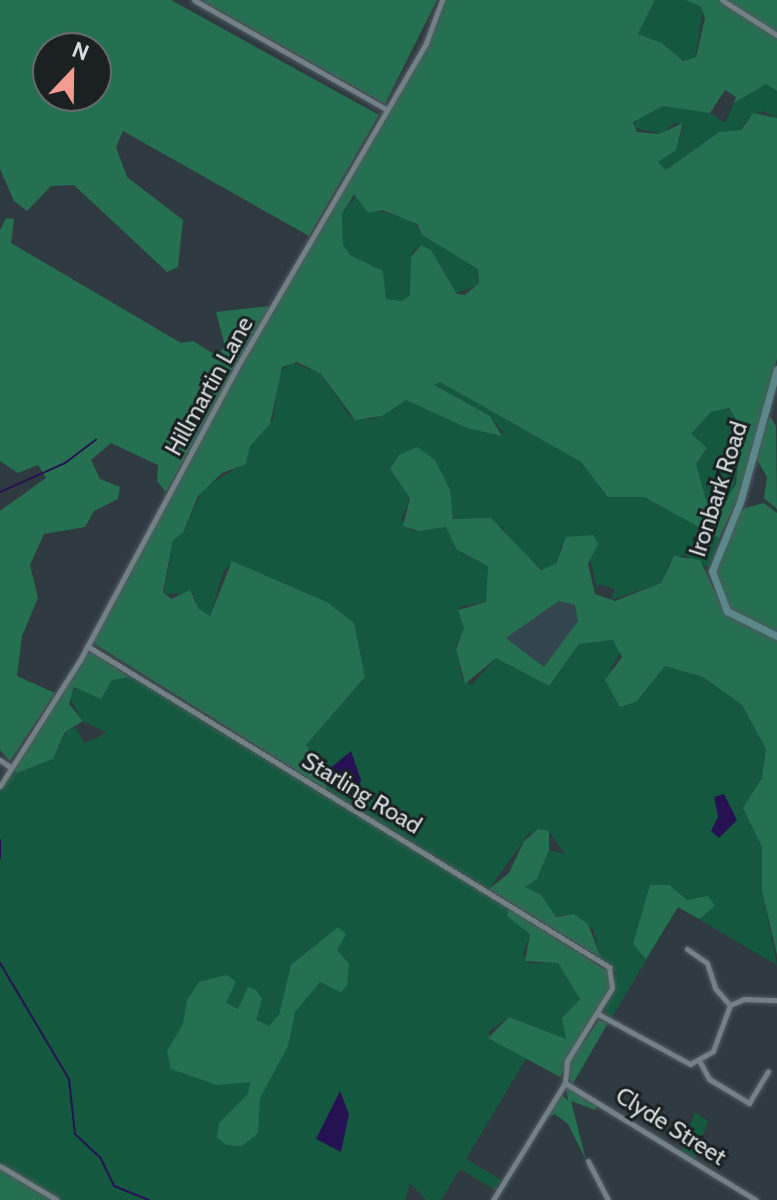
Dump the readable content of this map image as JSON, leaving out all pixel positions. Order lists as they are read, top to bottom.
{
  "streets": {
    "street": [
      "Hillmartin Lane",
      "Ironbark Road",
      "Starling Road",
      "Clyde Street"
    ]
  },
  "crossings": [
    ["Hillmartin Lane", "Starling Road"]
  ],
  "north": "top"
}
